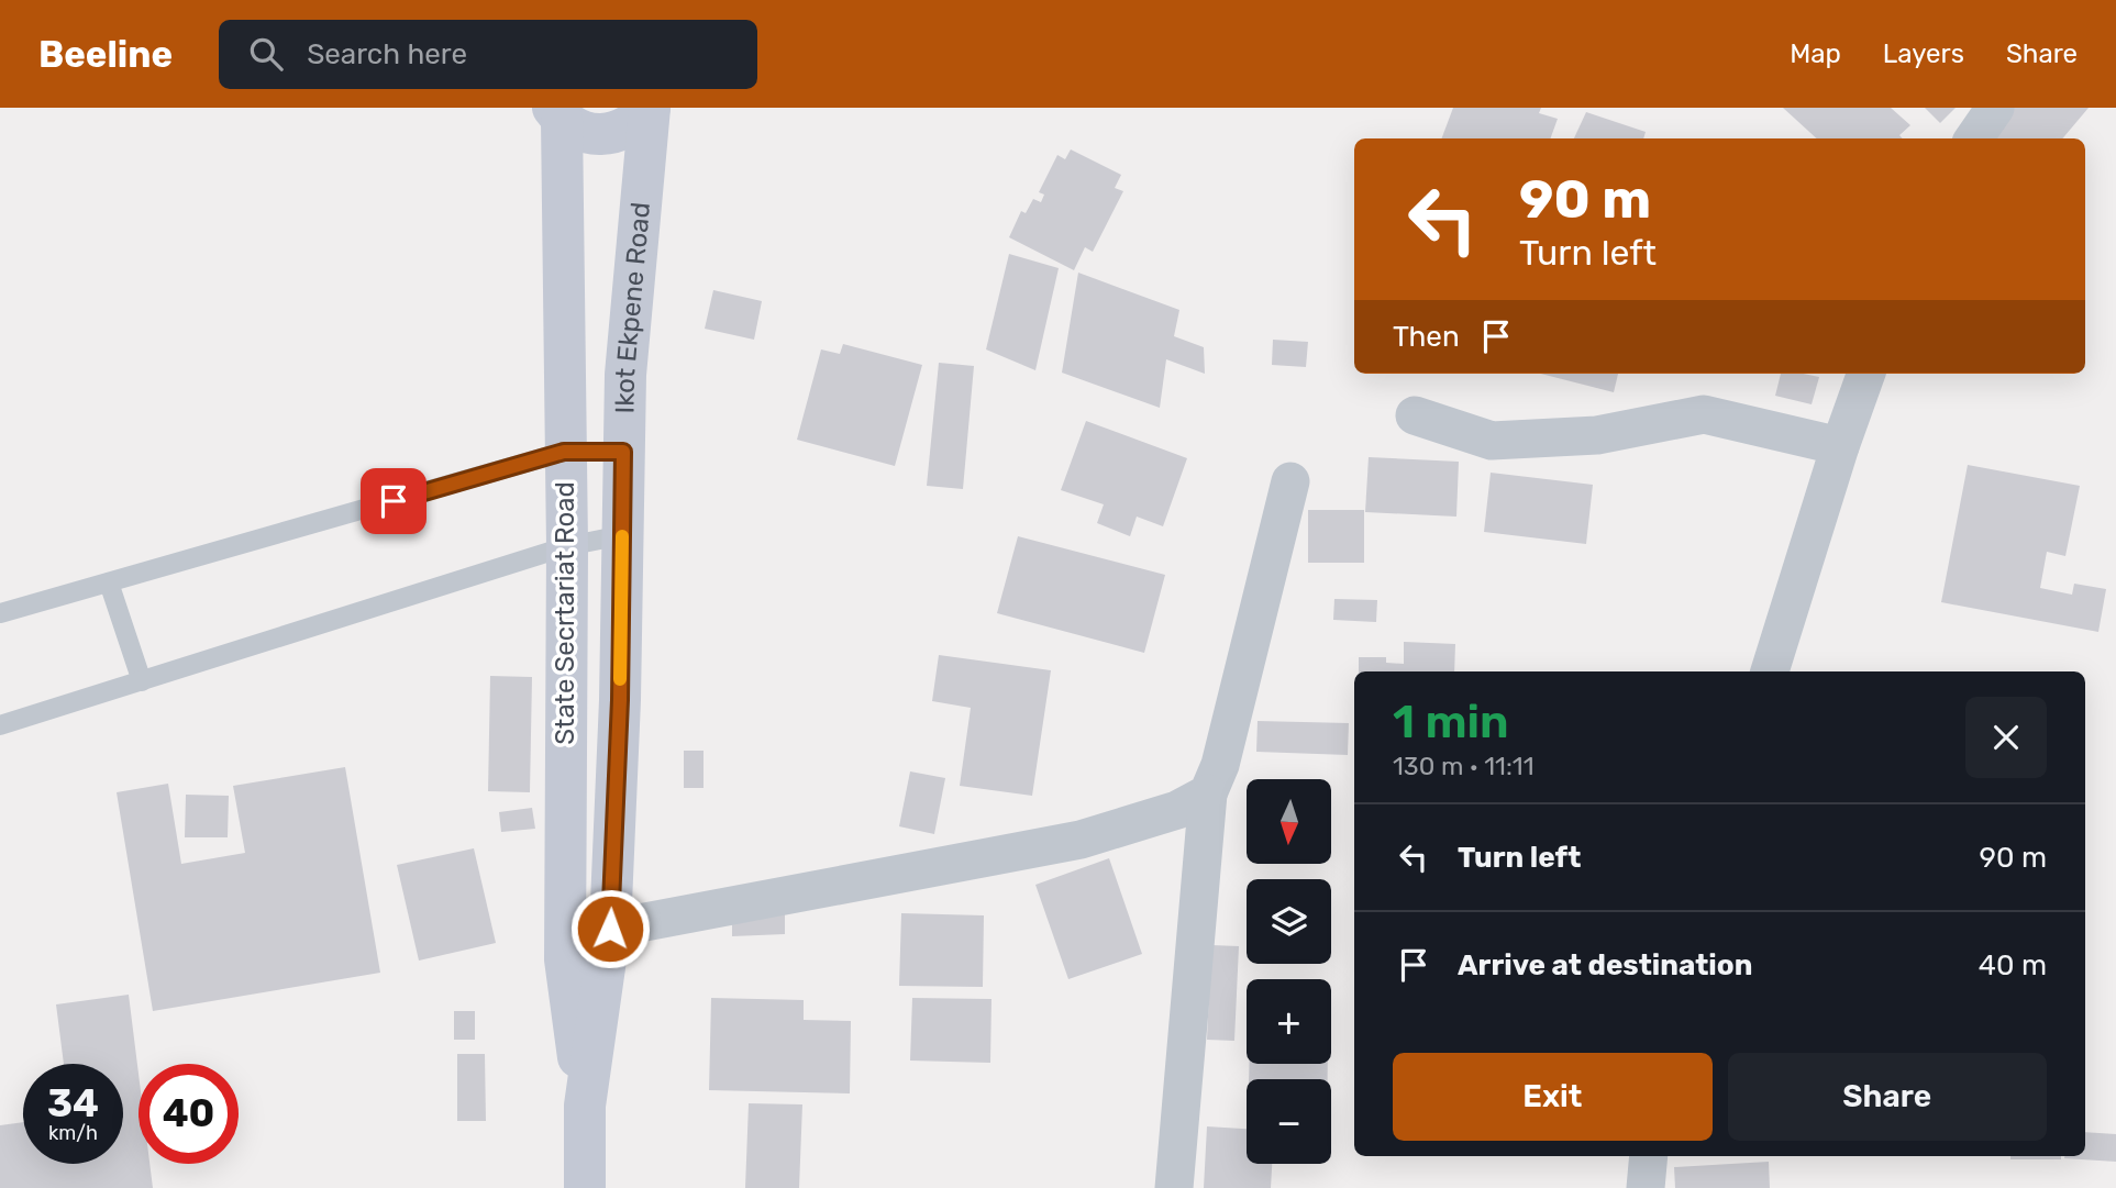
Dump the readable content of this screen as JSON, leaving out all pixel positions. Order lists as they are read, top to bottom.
{
  "streets": {
    "street": ["Ikot Ekpene Road", "State Secrtariat Road"]
  },
  "crossings": [
    ["Ikot Ekpene Road", "State Secrtariat Road"]
  ],
  "north": "bottom",
  "page": {
    "header": "Beeline",
    "search": "Search here",
    "nav": ["Map", "Layers", "Share"],
    "turn": ["90 m", "Turn left"],
    "then": "Then",
    "heading": ["1 min", "130 m · 11:11"],
    "map_buttons": ["+", "−"],
    "list": [
      {
        "name": "Turn left",
        "value": "90 m"
      },
      {
        "name": "Arrive at destination",
        "value": "40 m"
      }
    ],
    "buttons": ["Exit", "Share"],
    "speed": "34 km/h",
    "limit": "40"
  }
}
